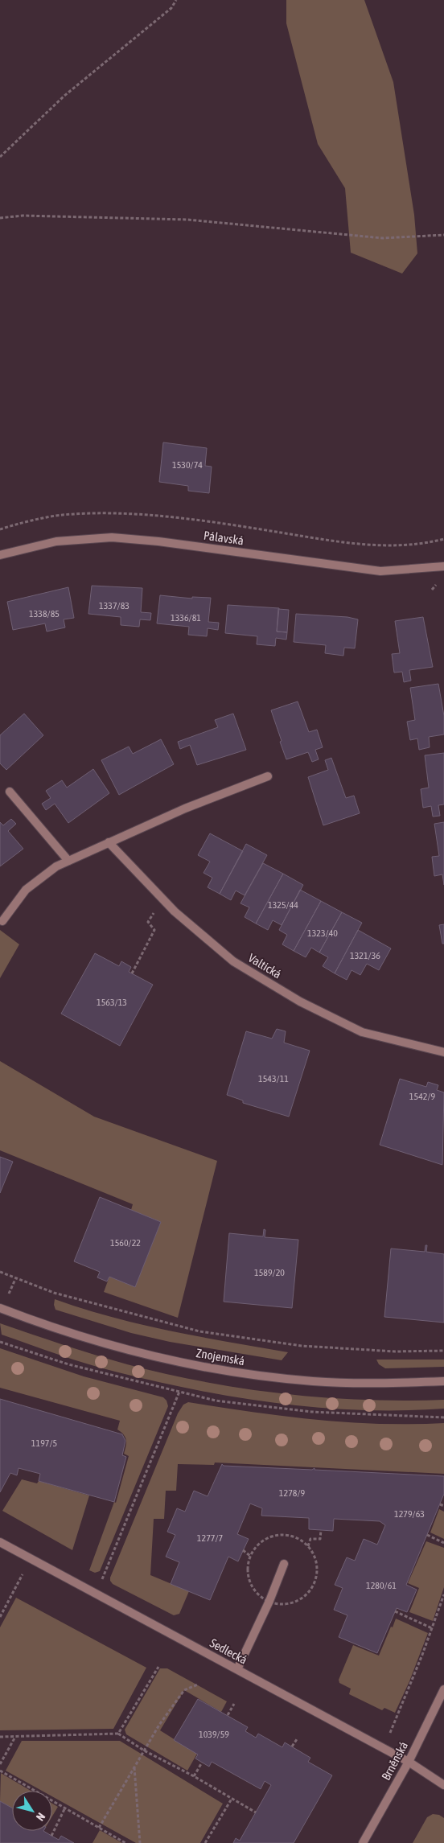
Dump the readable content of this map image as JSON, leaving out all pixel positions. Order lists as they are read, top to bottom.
{
  "streets": {
    "street": [
      "Pálavská",
      "Valtická",
      "Znojemská",
      "Sedlecká",
      "Brněnská"
    ]
  },
  "crossings": [
    ["Sedlecká", "Brněnská"]
  ],
  "house_numbers": [
    "1530/74",
    "1337/83",
    "1338/85",
    "1336/81",
    "1325/44",
    "1323/40",
    "1321/36",
    "1563/13",
    "1543/11",
    "1542/9",
    "1560/22",
    "1589/20",
    "1197/5",
    "1278/9",
    "1279/63",
    "1277/7",
    "1280/61",
    "1039/59"
  ],
  "north": "bottom right"
}
